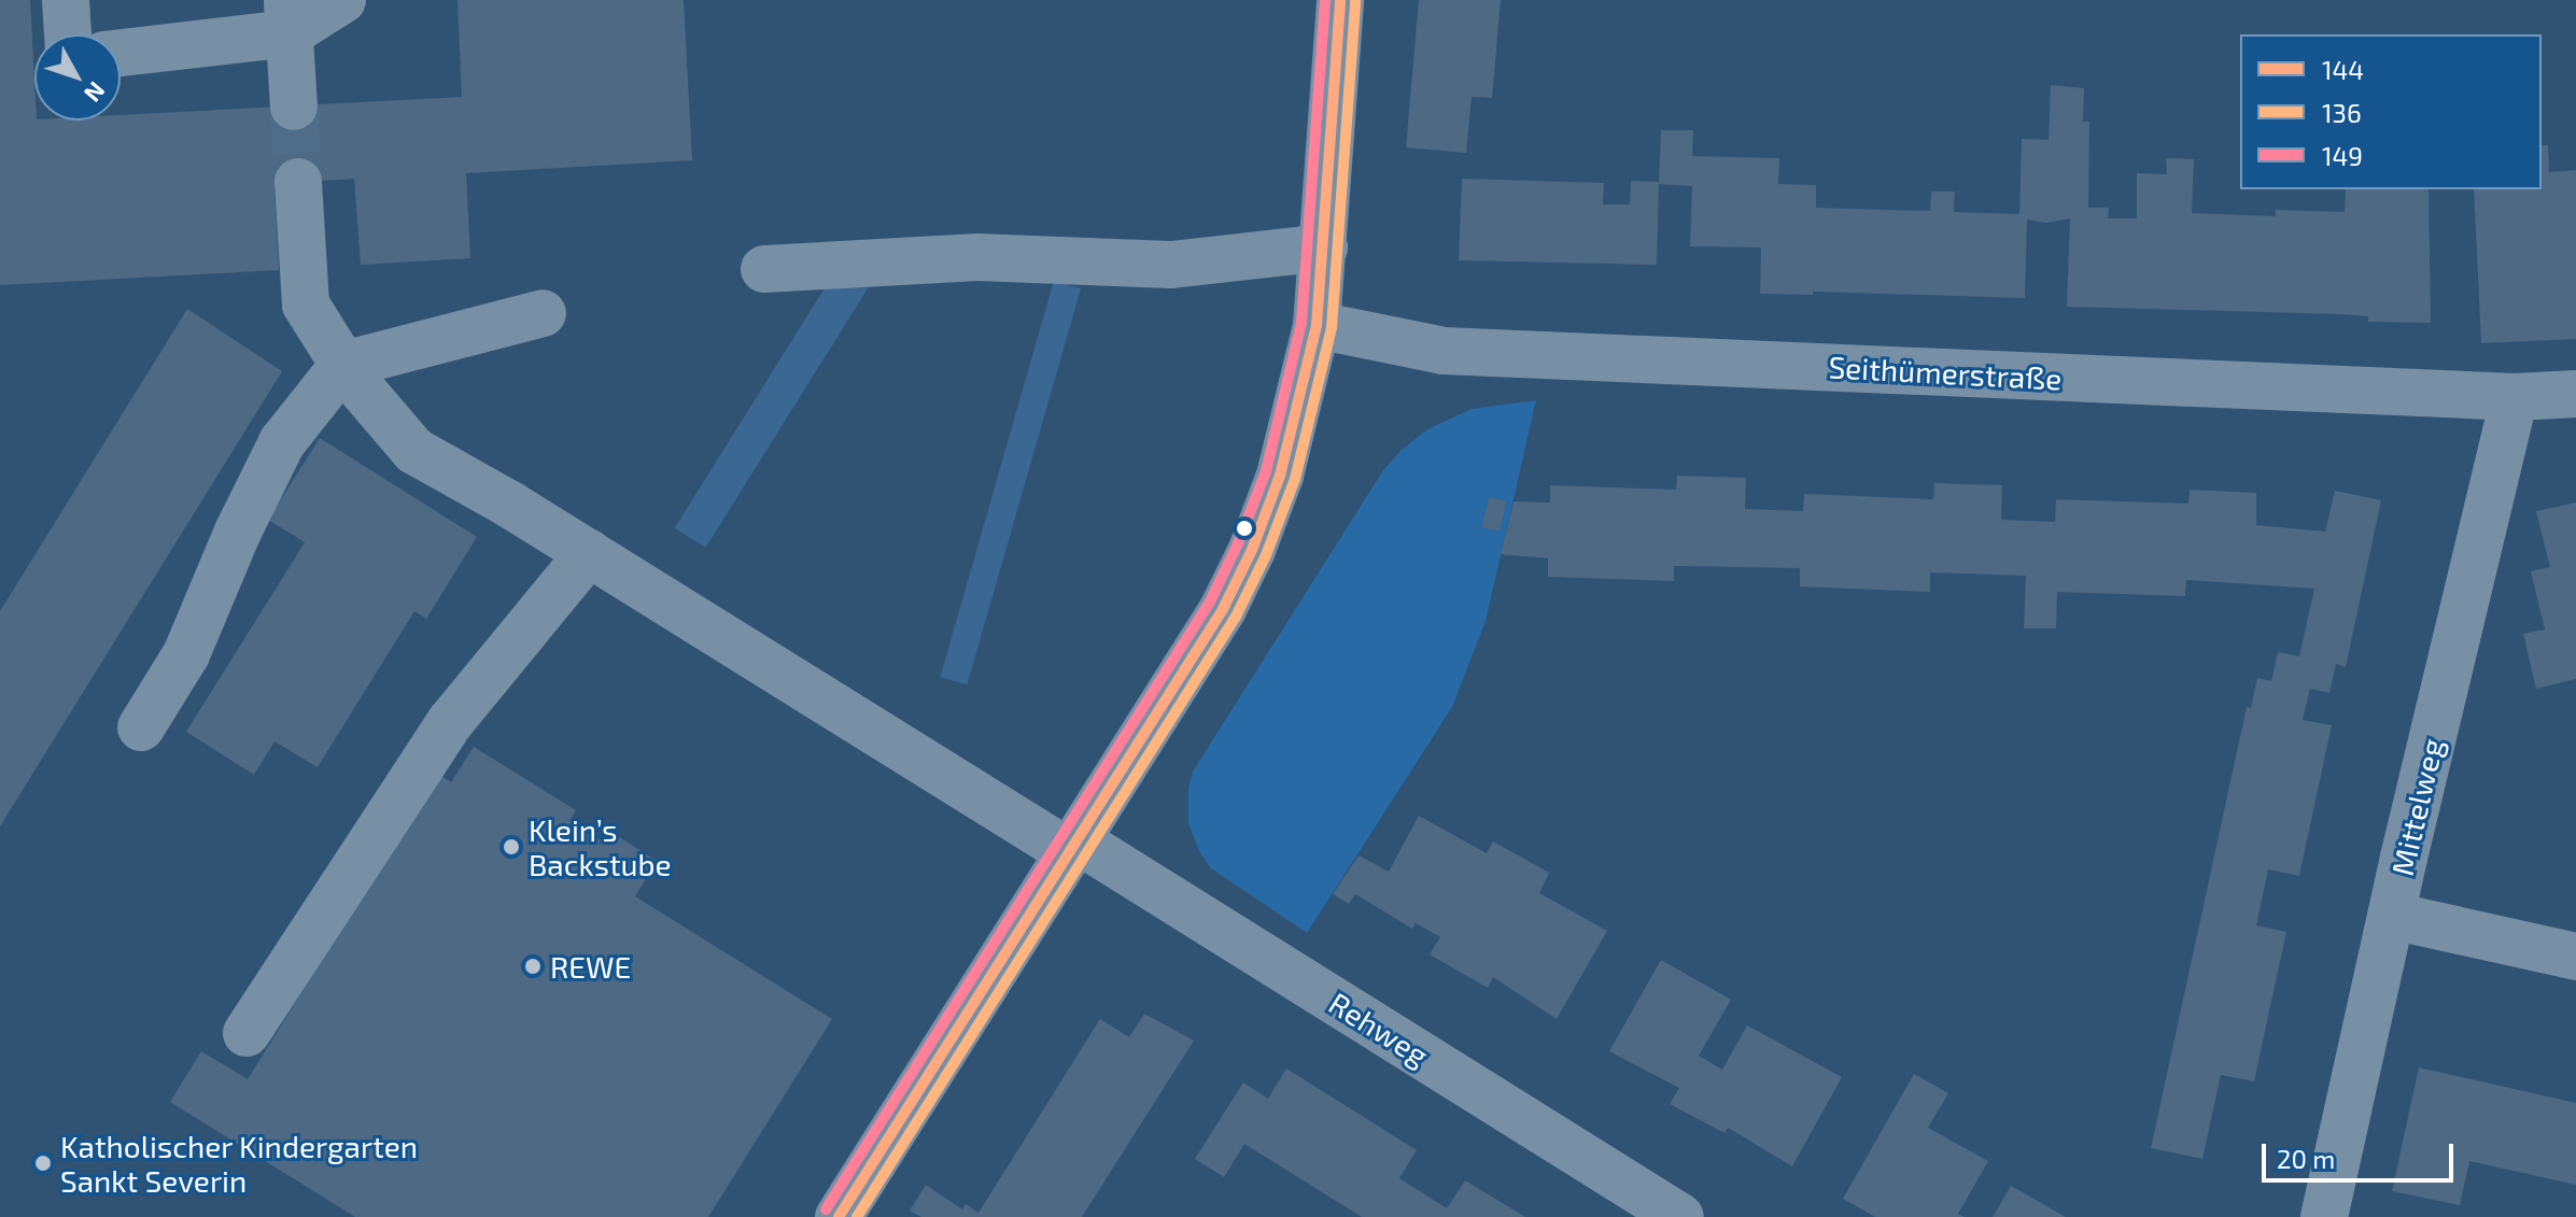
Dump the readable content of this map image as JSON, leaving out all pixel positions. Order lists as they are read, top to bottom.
{
  "streets": {
    "street": ["Seithümerstraße", "Mittelweg", "Rehweg"]
  },
  "crossings": [
    ["Seithümerstraße", "Mittelweg"]
  ],
  "places": ["Klein’s Backstube", "REWE", "Katholischer Kindergarten Sankt Severin"],
  "lines": ["transit line 144", "transit line 149", "transit line 136"],
  "legend": ["144", "136", "149"],
  "scale_bar": "20 m",
  "north": "bottom right"
}
